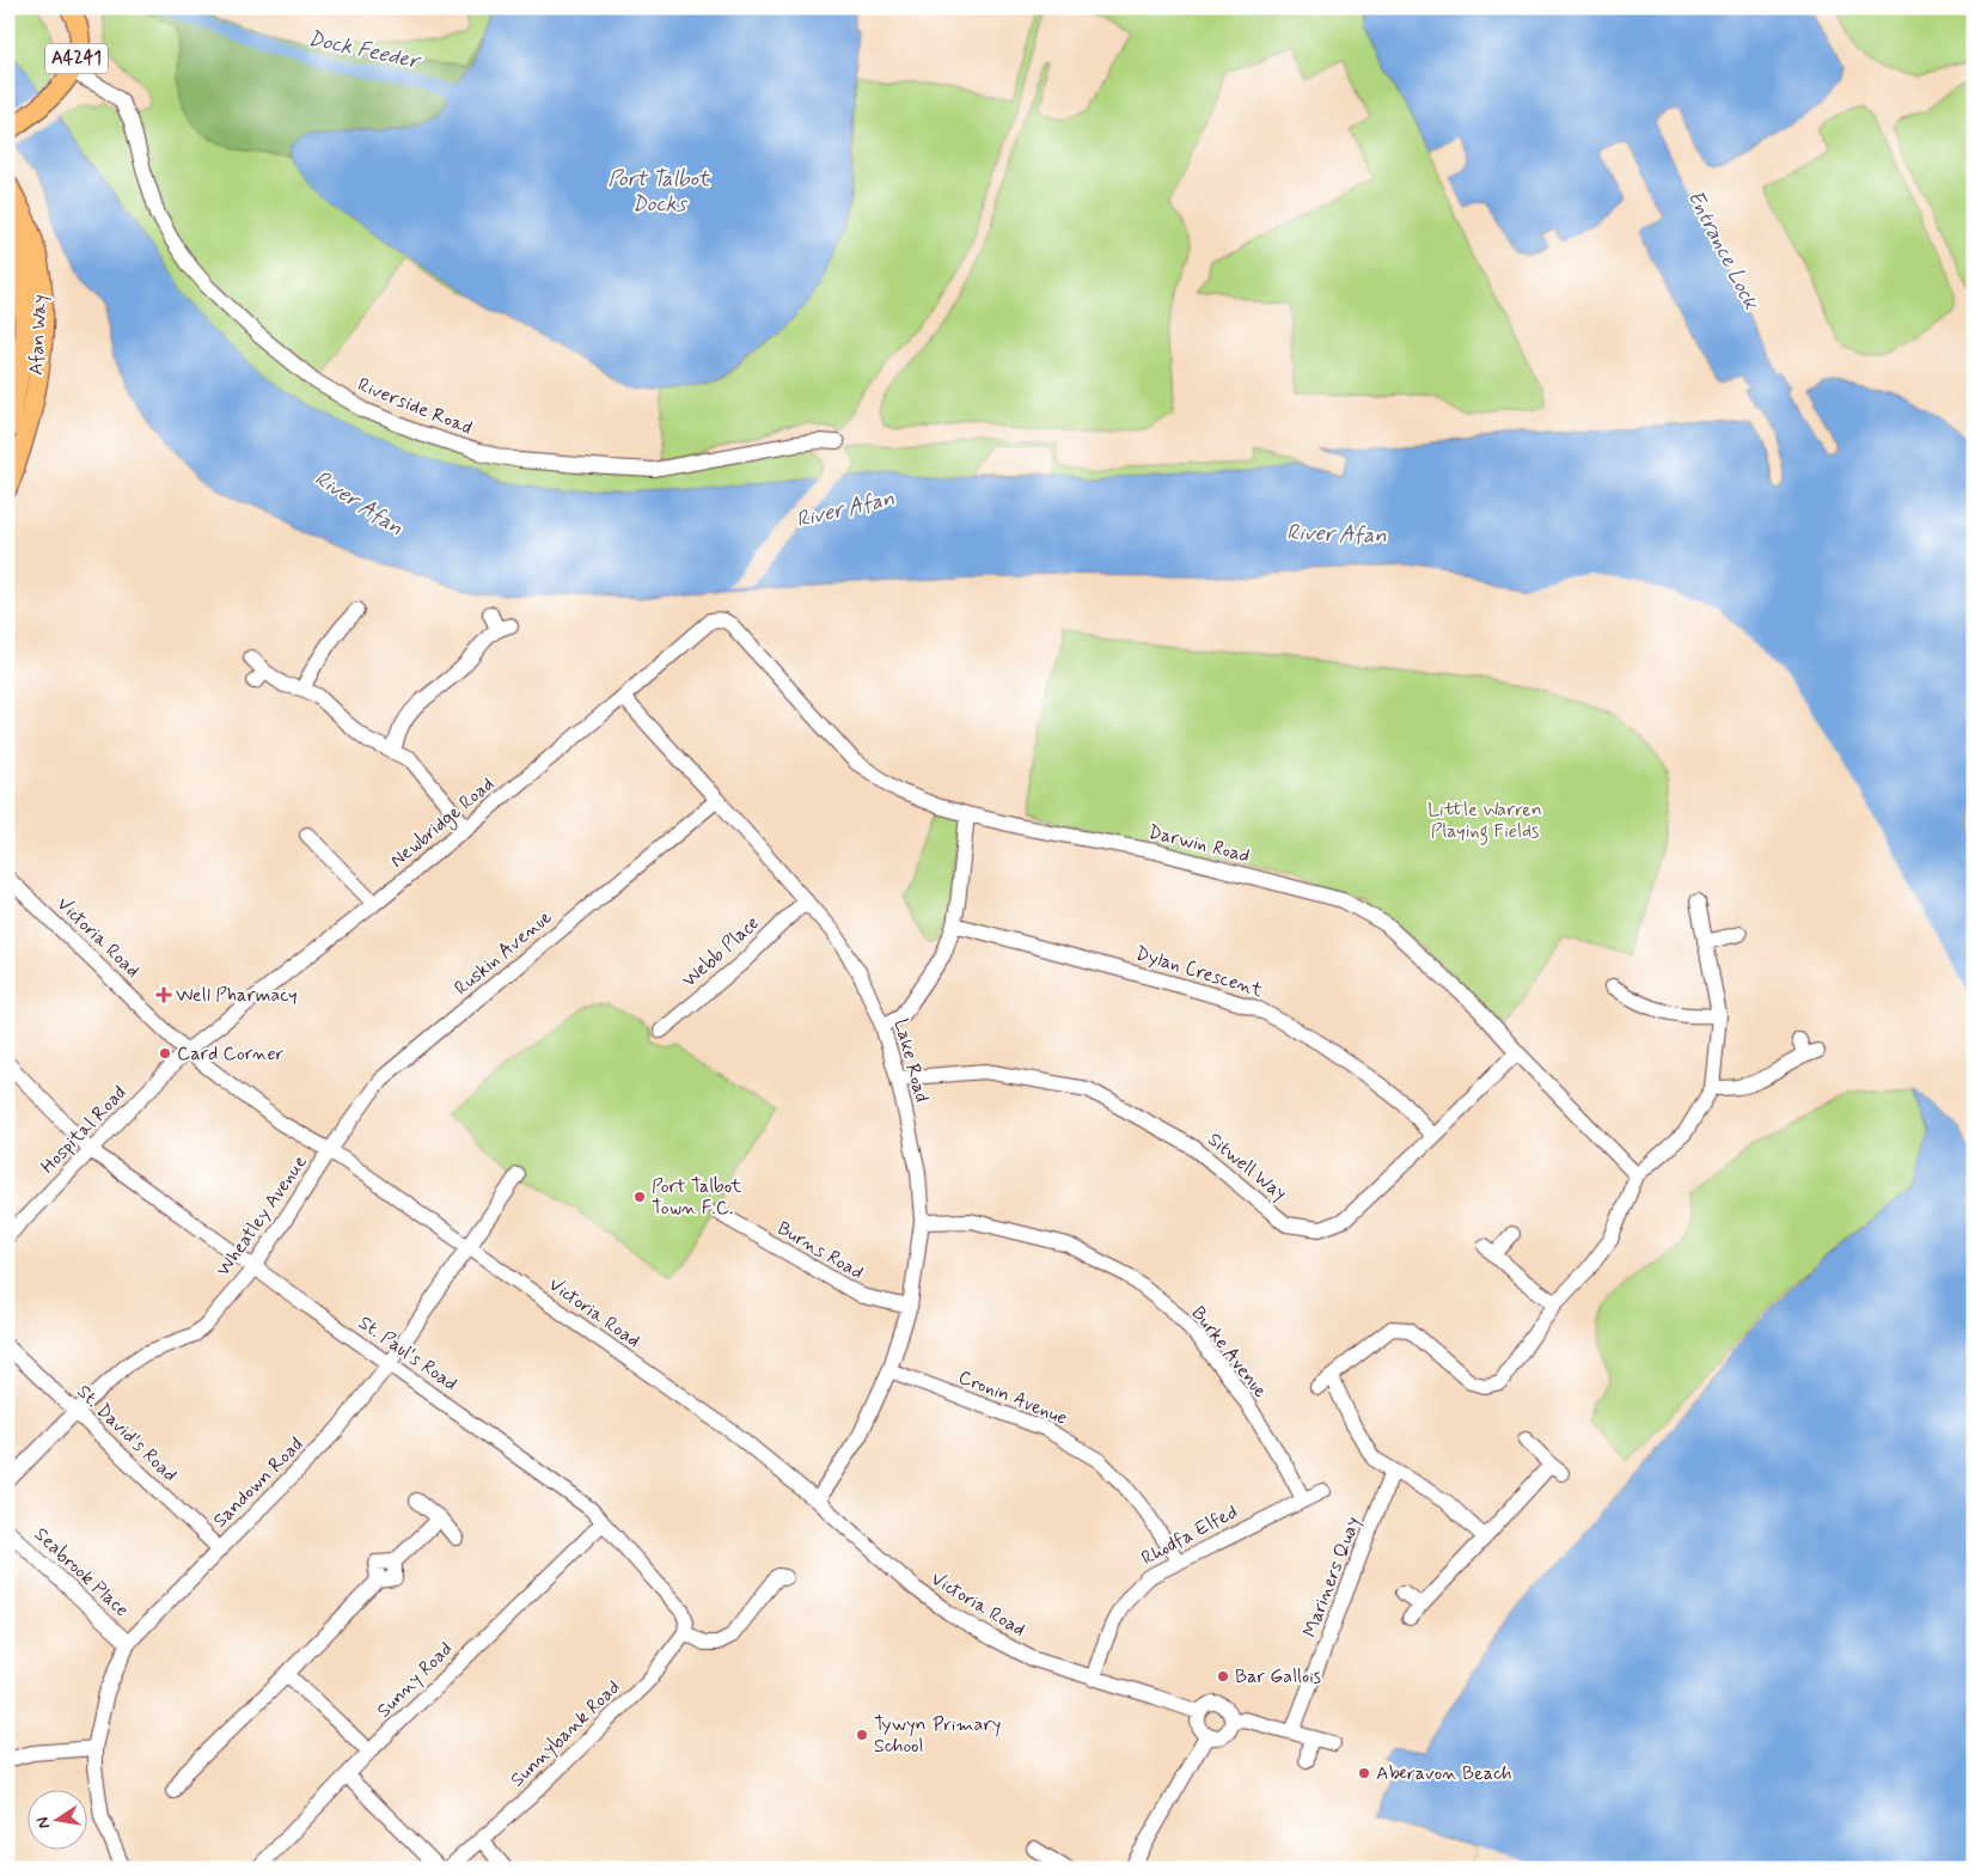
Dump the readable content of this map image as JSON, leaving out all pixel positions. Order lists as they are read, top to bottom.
{
  "streets": {
    "main road": ["A4241", "Afan Way"],
    "street": [
      "Riverside Road",
      "Newbridge Road",
      "Darwin Road",
      "Victoria Road",
      "Webb Place",
      "Ruskin Avenue",
      "Dylan Crescent",
      "Lake Road",
      "Hospital Road",
      "Sitwell Way",
      "Wheatley Avenue",
      "Burns Road",
      "Burke Avenue",
      "St. Paul's Road",
      "Cronin Avenue",
      "St. David's Road",
      "Sandown Road",
      "Rhodfa Elfed",
      "Seabrook Place",
      "Mariners Quay",
      "Sunny Road",
      "Sunnybank Road"
    ]
  },
  "crossings": [
    ["A4241", "Riverside Road"],
    ["Newbridge Road", "Darwin Road"],
    ["Newbridge Road", "Victoria Road"],
    ["Newbridge Road", "Lake Road"],
    ["Newbridge Road", "Hospital Road"],
    ["Darwin Road", "Sitwell Way"],
    ["Victoria Road", "Ruskin Avenue"],
    ["Victoria Road", "Lake Road"],
    ["Victoria Road", "Hospital Road"],
    ["Victoria Road", "Wheatley Avenue"],
    ["Victoria Road", "Sandown Road"],
    ["Victoria Road", "Rhodfa Elfed"],
    ["Webb Place", "Lake Road"],
    ["Ruskin Avenue", "Lake Road"],
    ["Ruskin Avenue", "Wheatley Avenue"],
    ["Dylan Crescent", "Sitwell Way"],
    ["Lake Road", "Sitwell Way"],
    ["Lake Road", "Burns Road"],
    ["Lake Road", "Burke Avenue"],
    ["Lake Road", "Cronin Avenue"],
    ["Hospital Road", "St. Paul's Road"],
    ["Wheatley Avenue", "St. Paul's Road"],
    ["Wheatley Avenue", "St. David's Road"],
    ["Burke Avenue", "Rhodfa Elfed"],
    ["St. Paul's Road", "Sandown Road"],
    ["St. Paul's Road", "Sunny Road"],
    ["St. Paul's Road", "Sunnybank Road"],
    ["Cronin Avenue", "Rhodfa Elfed"],
    ["St. David's Road", "Sandown Road"],
    ["Sandown Road", "Seabrook Place"]
  ],
  "water": [
    "Dock Feeder",
    "Port Talbot Docks",
    "Entrance Lock",
    "River Afan"
  ],
  "parks": ["Little Warren Playing Fields"],
  "places": {
    "health": ["Well Pharmacy"],
    "other": [
      "Card Corner",
      "Port Talbot Town F.C.",
      "Bar Gallois",
      "Tywyn Primary School",
      "Aberavon Beach"
    ]
  },
  "north": "left"
}
